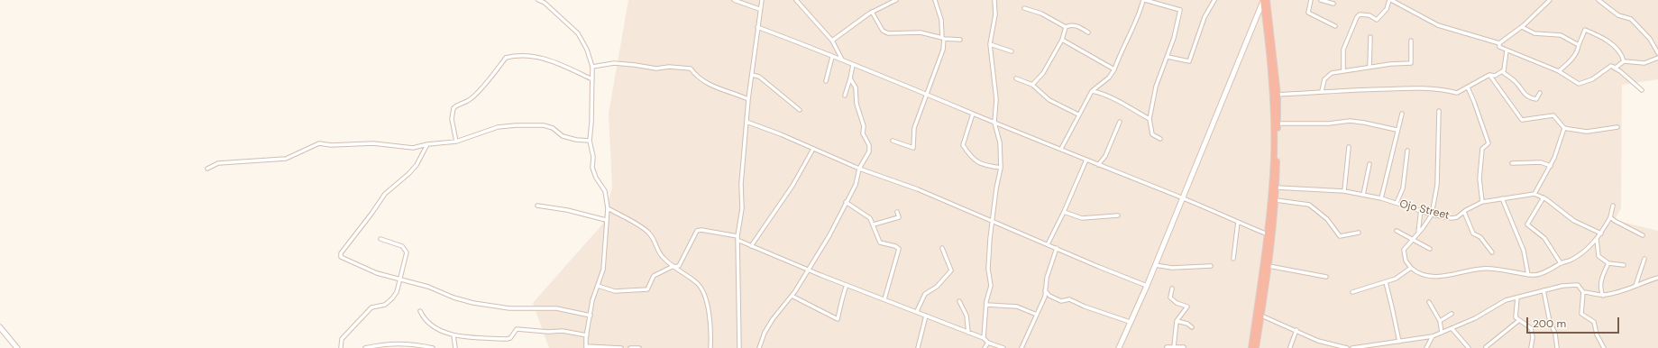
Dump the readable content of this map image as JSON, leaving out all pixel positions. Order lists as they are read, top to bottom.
{
  "streets": {
    "street": ["Ojo Street"]
  },
  "scale_bar": "200 m"
}
